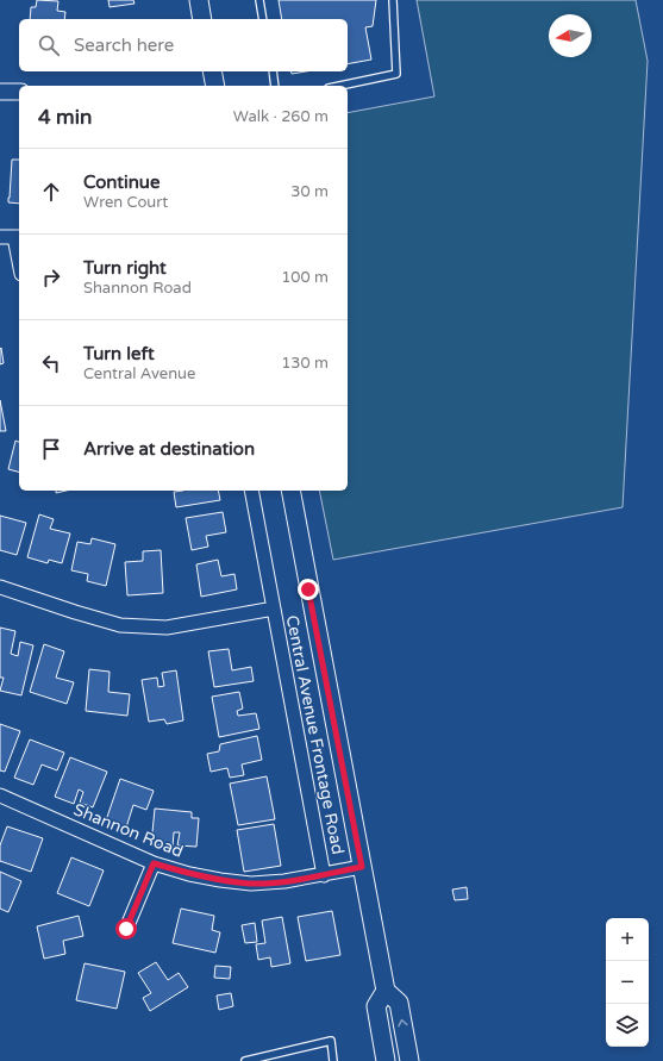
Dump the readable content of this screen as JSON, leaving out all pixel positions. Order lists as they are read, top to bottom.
{
  "streets": {
    "street": ["Central Avenue Frontage Road", "Shannon Road"]
  },
  "crossings": [
    ["Central Avenue Frontage Road", "Shannon Road"]
  ],
  "north": "left",
  "page": {
    "search": "Search here",
    "heading": ["4 min", "Walk · 260 m"],
    "list": [
      ["Continue", "Wren Court", "30 m"],
      ["Turn right", "Shannon Road", "100 m"],
      ["Turn left", "Central Avenue", "130 m"],
      "Arrive at destination"
    ],
    "map_buttons": ["+", "−"]
  }
}
